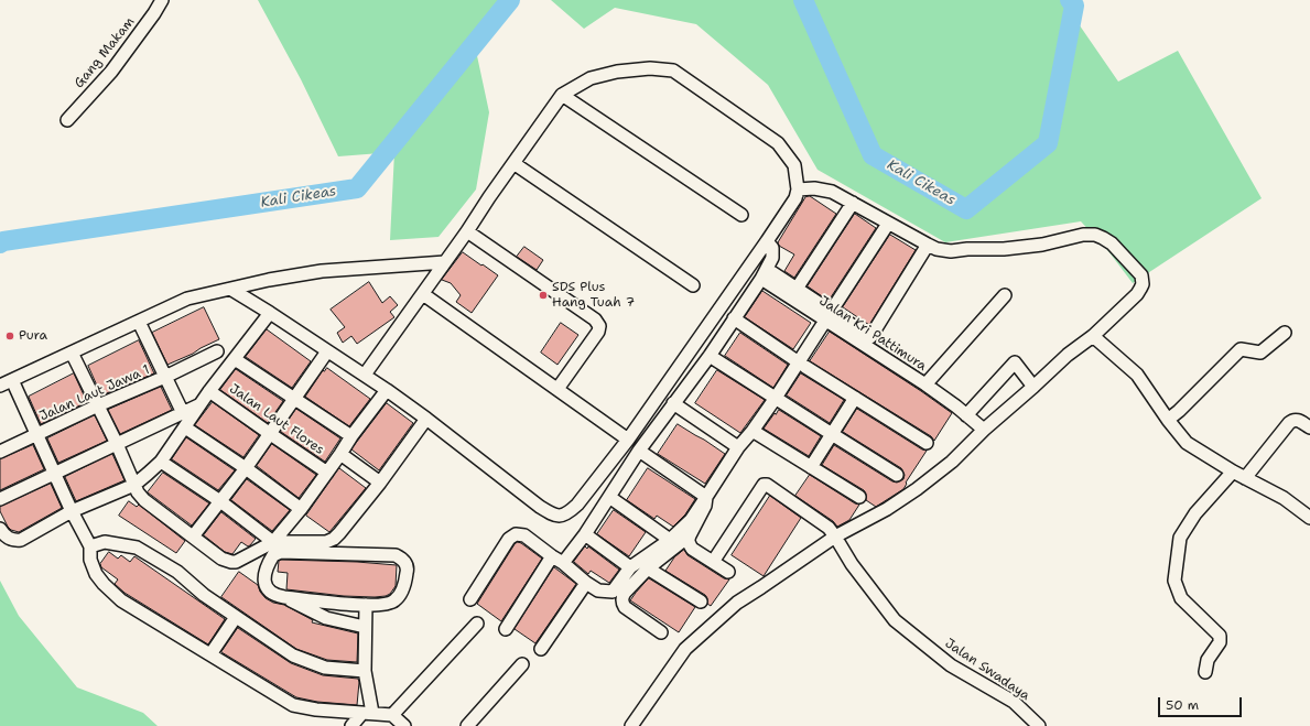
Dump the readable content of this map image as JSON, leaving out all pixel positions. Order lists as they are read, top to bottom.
{
  "streets": {
    "street": [
      "Gang Makam",
      "Jalan Kri Pattimura",
      "Jalan Laut Jawa 1",
      "Jalan Laut Flores",
      "Jalan Swadaya"
    ]
  },
  "water": ["Kali Cikeas"],
  "places": ["SDS Plus Hang Tuah 7", "Pura"],
  "scale_bar": "50 m"
}
